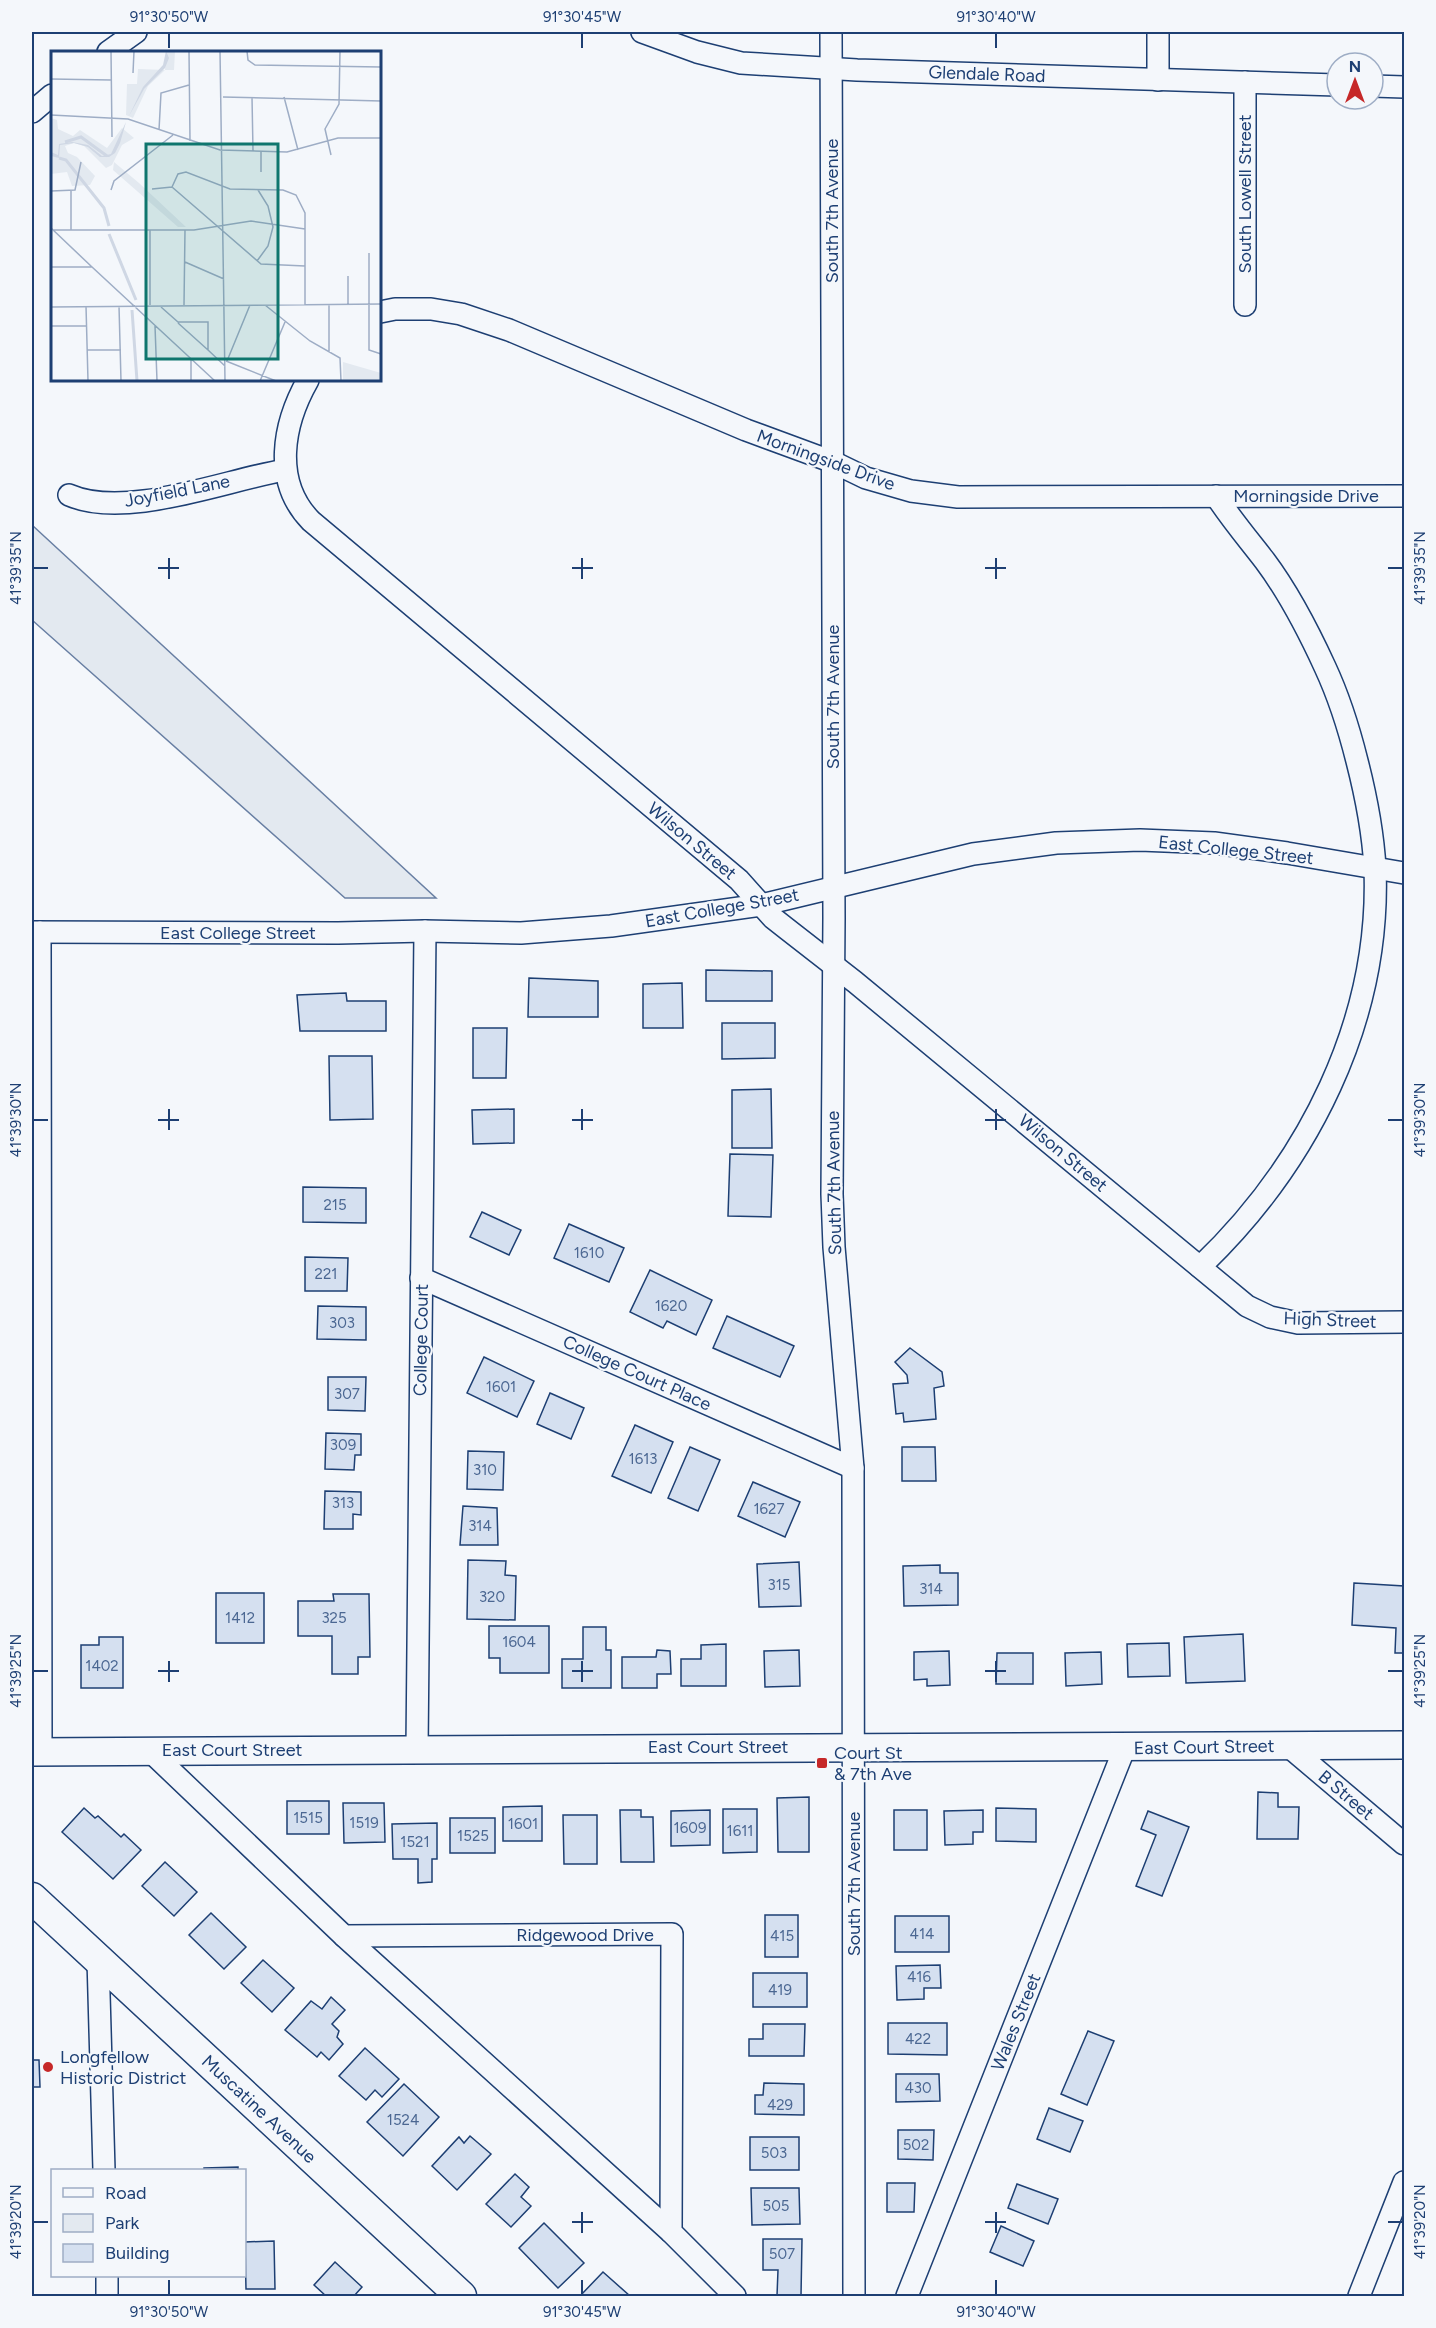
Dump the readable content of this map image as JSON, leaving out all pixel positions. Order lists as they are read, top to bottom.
{
  "streets": {
    "main road": ["Muscatine Avenue"],
    "street": [
      "Glendale Road",
      "South Lowell Street",
      "South 7th Avenue",
      "Morningside Drive",
      "Joyfield Lane",
      "Wilson Street",
      "East College Street",
      "High Street",
      "College Court",
      "College Court Place",
      "East Court Street",
      "B Street",
      "Ridgewood Drive",
      "Wales Street"
    ]
  },
  "crossings": [
    ["Glendale Road", "South Lowell Street"],
    ["Glendale Road", "South 7th Avenue"],
    ["South 7th Avenue", "Morningside Drive"],
    ["South 7th Avenue", "Wilson Street"],
    ["South 7th Avenue", "East College Street"],
    ["South 7th Avenue", "College Court Place"],
    ["South 7th Avenue", "East Court Street"],
    ["Joyfield Lane", "Wilson Street"],
    ["Wilson Street", "East College Street"],
    ["Wilson Street", "High Street"],
    ["East College Street", "College Court"],
    ["College Court", "College Court Place"],
    ["College Court", "East Court Street"],
    ["East Court Street", "B Street"],
    ["East Court Street", "Wales Street"]
  ],
  "places": {
    "transit": ["Court St & 7th Ave"],
    "other": ["Longfellow Historic District"]
  },
  "house_numbers": [
    "215",
    "1610",
    "221",
    "1620",
    "303",
    "1601",
    "307",
    "309",
    "1613",
    "310",
    "313",
    "1627",
    "314",
    "315",
    "314",
    "320",
    "1412",
    "325",
    "1604",
    "1402",
    "1515",
    "1519",
    "1601",
    "1609",
    "1611",
    "1525",
    "1521",
    "414",
    "415",
    "416",
    "419",
    "422",
    "430",
    "429",
    "1524",
    "502",
    "503",
    "505",
    "507"
  ],
  "legend": ["Road", "Park", "Building"],
  "north": "top",
  "coordinates": [
    "91°30'50\"W",
    "91°30'45\"W",
    "91°30'40\"W",
    "41°39'35\"N",
    "41°39'30\"N",
    "41°39'25\"N",
    "41°39'20\"N"
  ]
}
